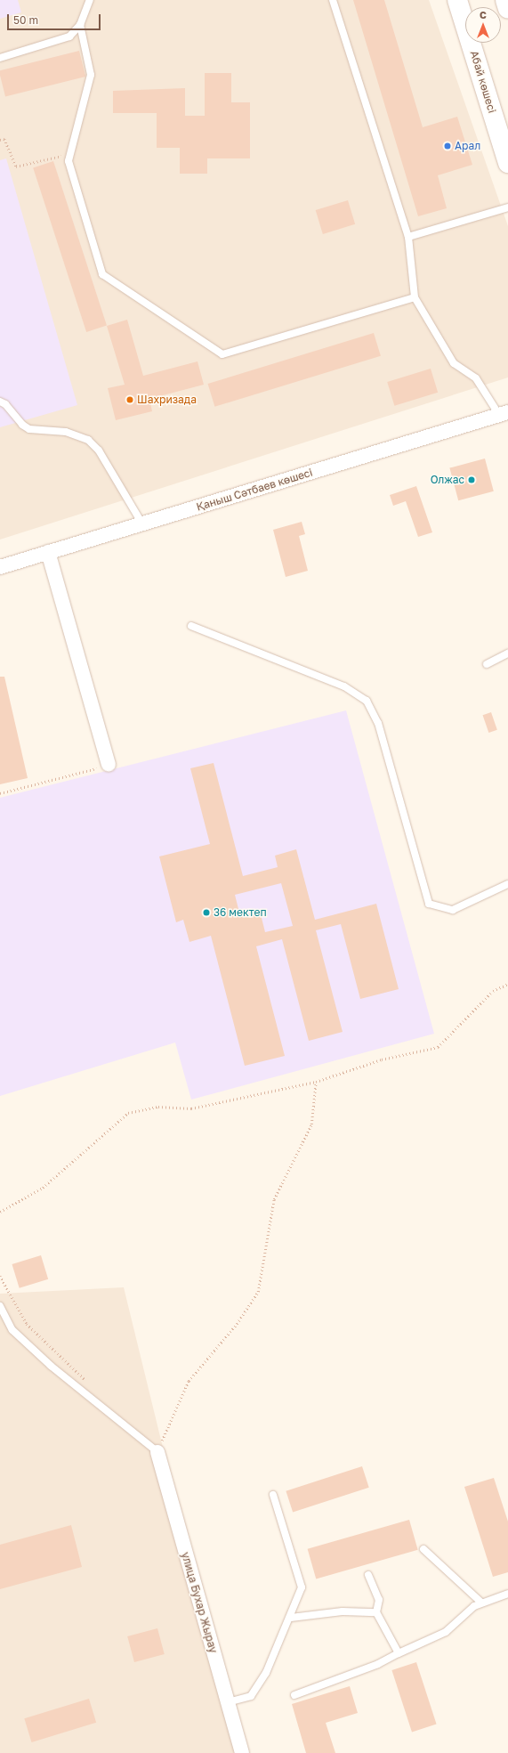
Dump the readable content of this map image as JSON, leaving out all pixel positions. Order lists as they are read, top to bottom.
{
  "streets": {
    "main road": ["Абай көшесі"],
    "street": ["Қаныш Сәтбаев көшесі", "улица Бухар Жырау"]
  },
  "places": [
    "Арал",
    "Шахризада",
    "Олжас",
    "36 мектеп"
  ],
  "scale_bar": "50 m",
  "north": "top"
}
